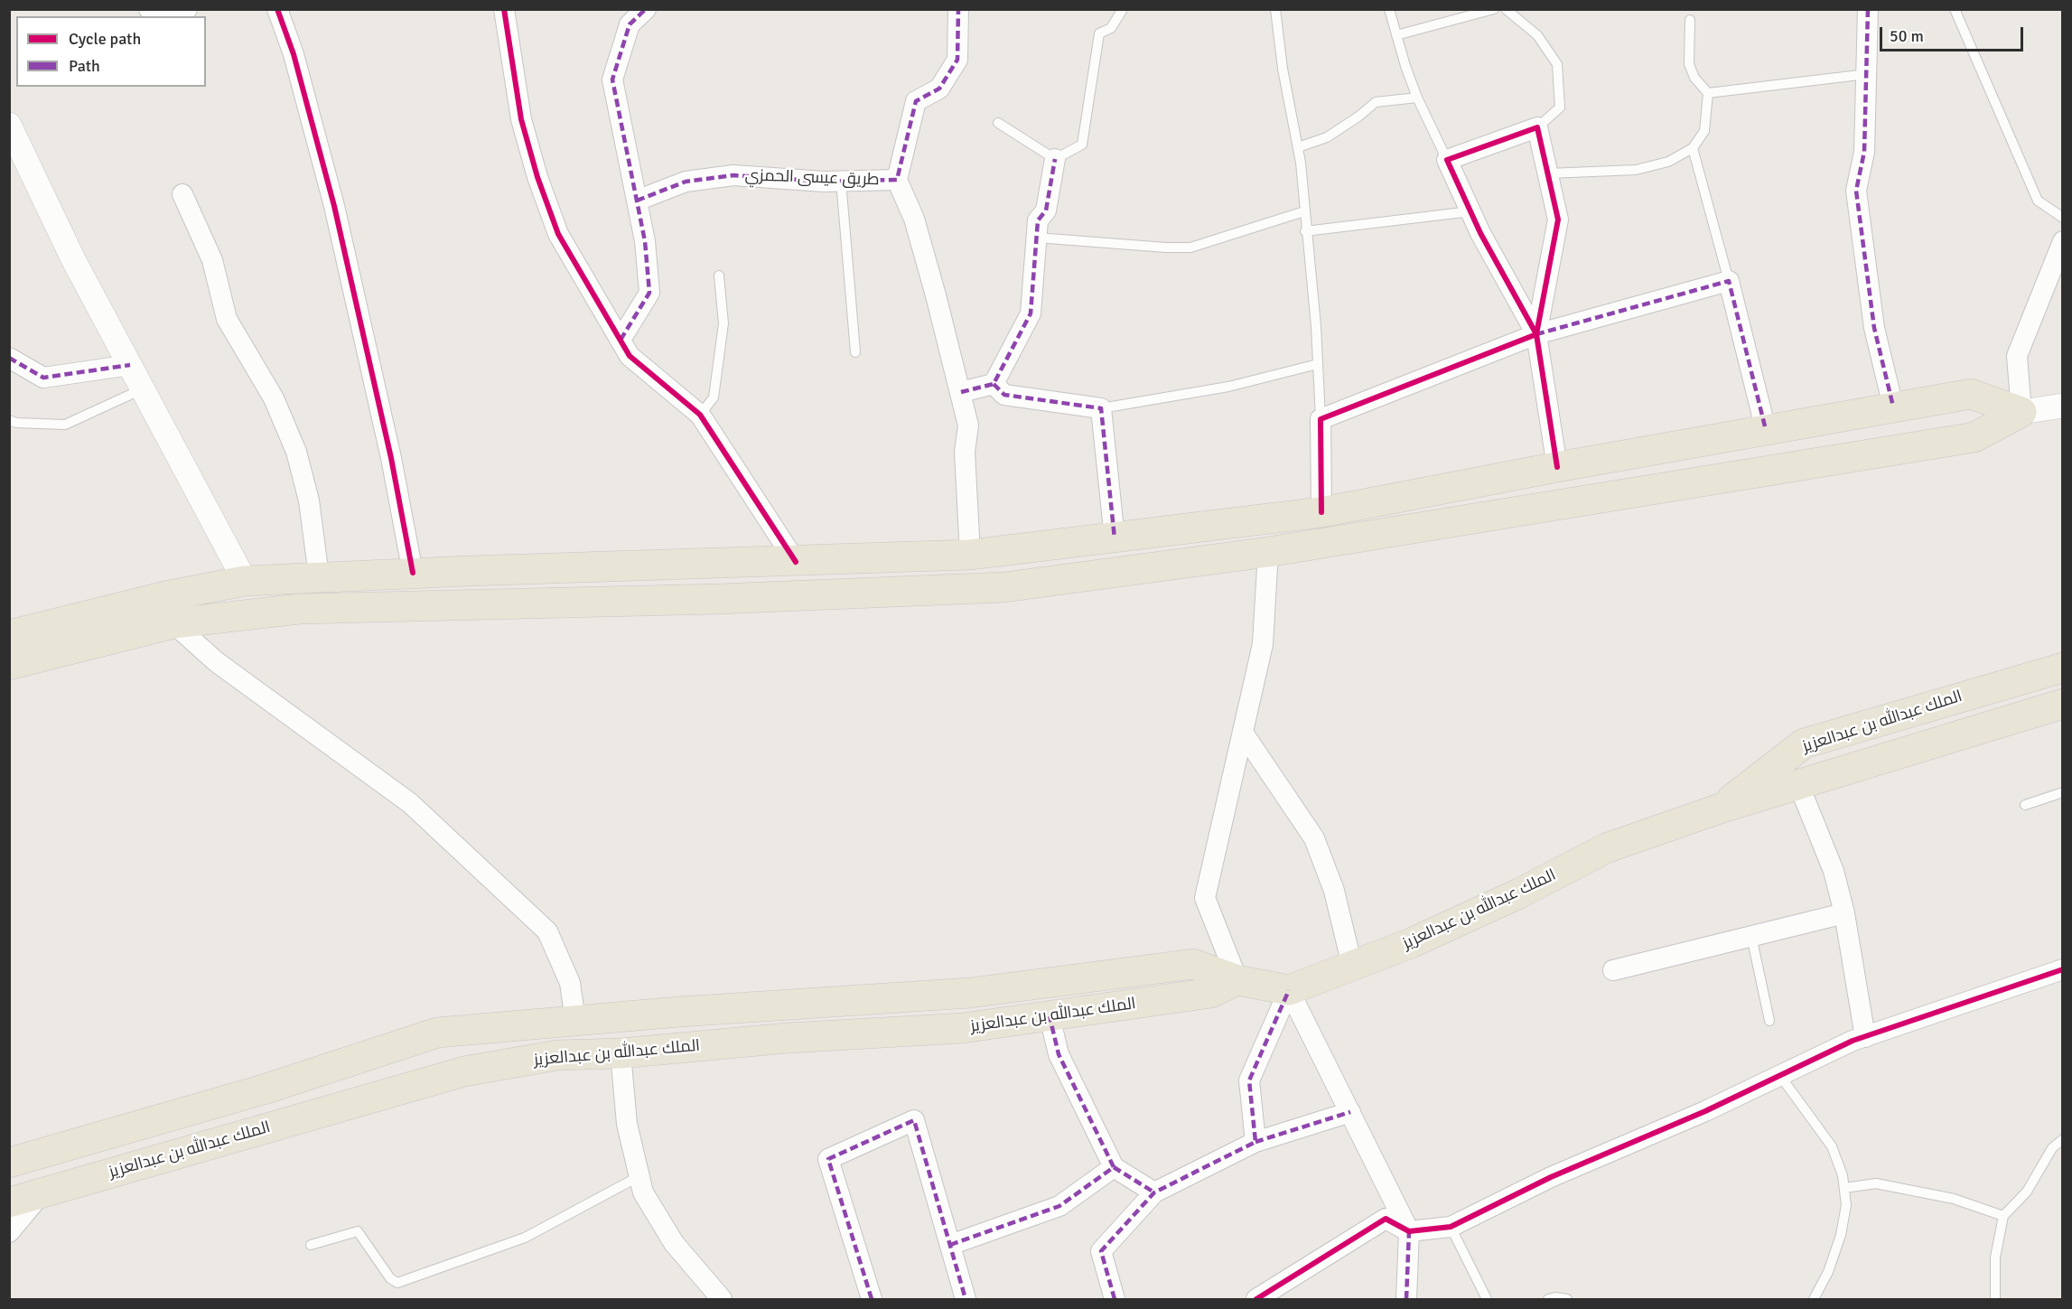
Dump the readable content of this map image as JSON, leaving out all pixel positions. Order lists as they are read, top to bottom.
{
  "streets": {
    "main road": ["الملك عبدالله بن عبدالعزيز"],
    "street": ["طريق عيسى الحمزي"]
  },
  "legend": ["Cycle path", "Path"],
  "scale_bar": "50 m"
}
